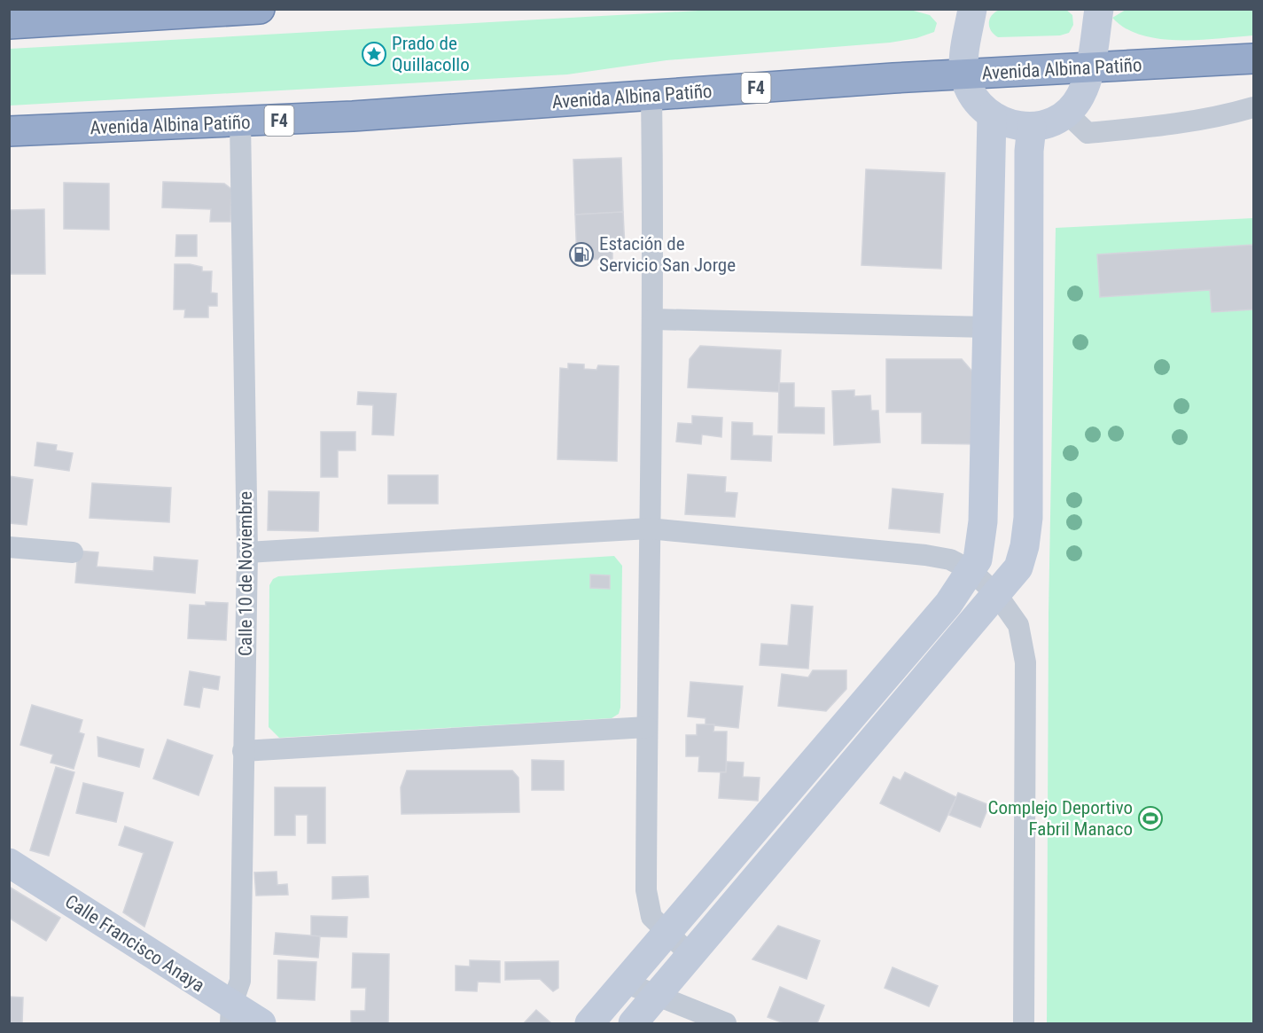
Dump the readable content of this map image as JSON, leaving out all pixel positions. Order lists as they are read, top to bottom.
{
  "streets": {
    "highway": ["Avenida Albina Patiño", "F4"],
    "main road": ["Calle Francisco Anaya"],
    "street": ["Calle 10 de Noviembre"]
  },
  "crossings": [
    ["Avenida Albina Patiño", "Calle 10 de Noviembre"],
    ["Calle 10 de Noviembre", "Calle Francisco Anaya"]
  ],
  "places": {
    "place": ["Prado de Quillacollo"],
    "fuel station": ["Estación de Servicio San Jorge"],
    "sports": ["Complejo Deportivo Fabril Manaco"]
  }
}
